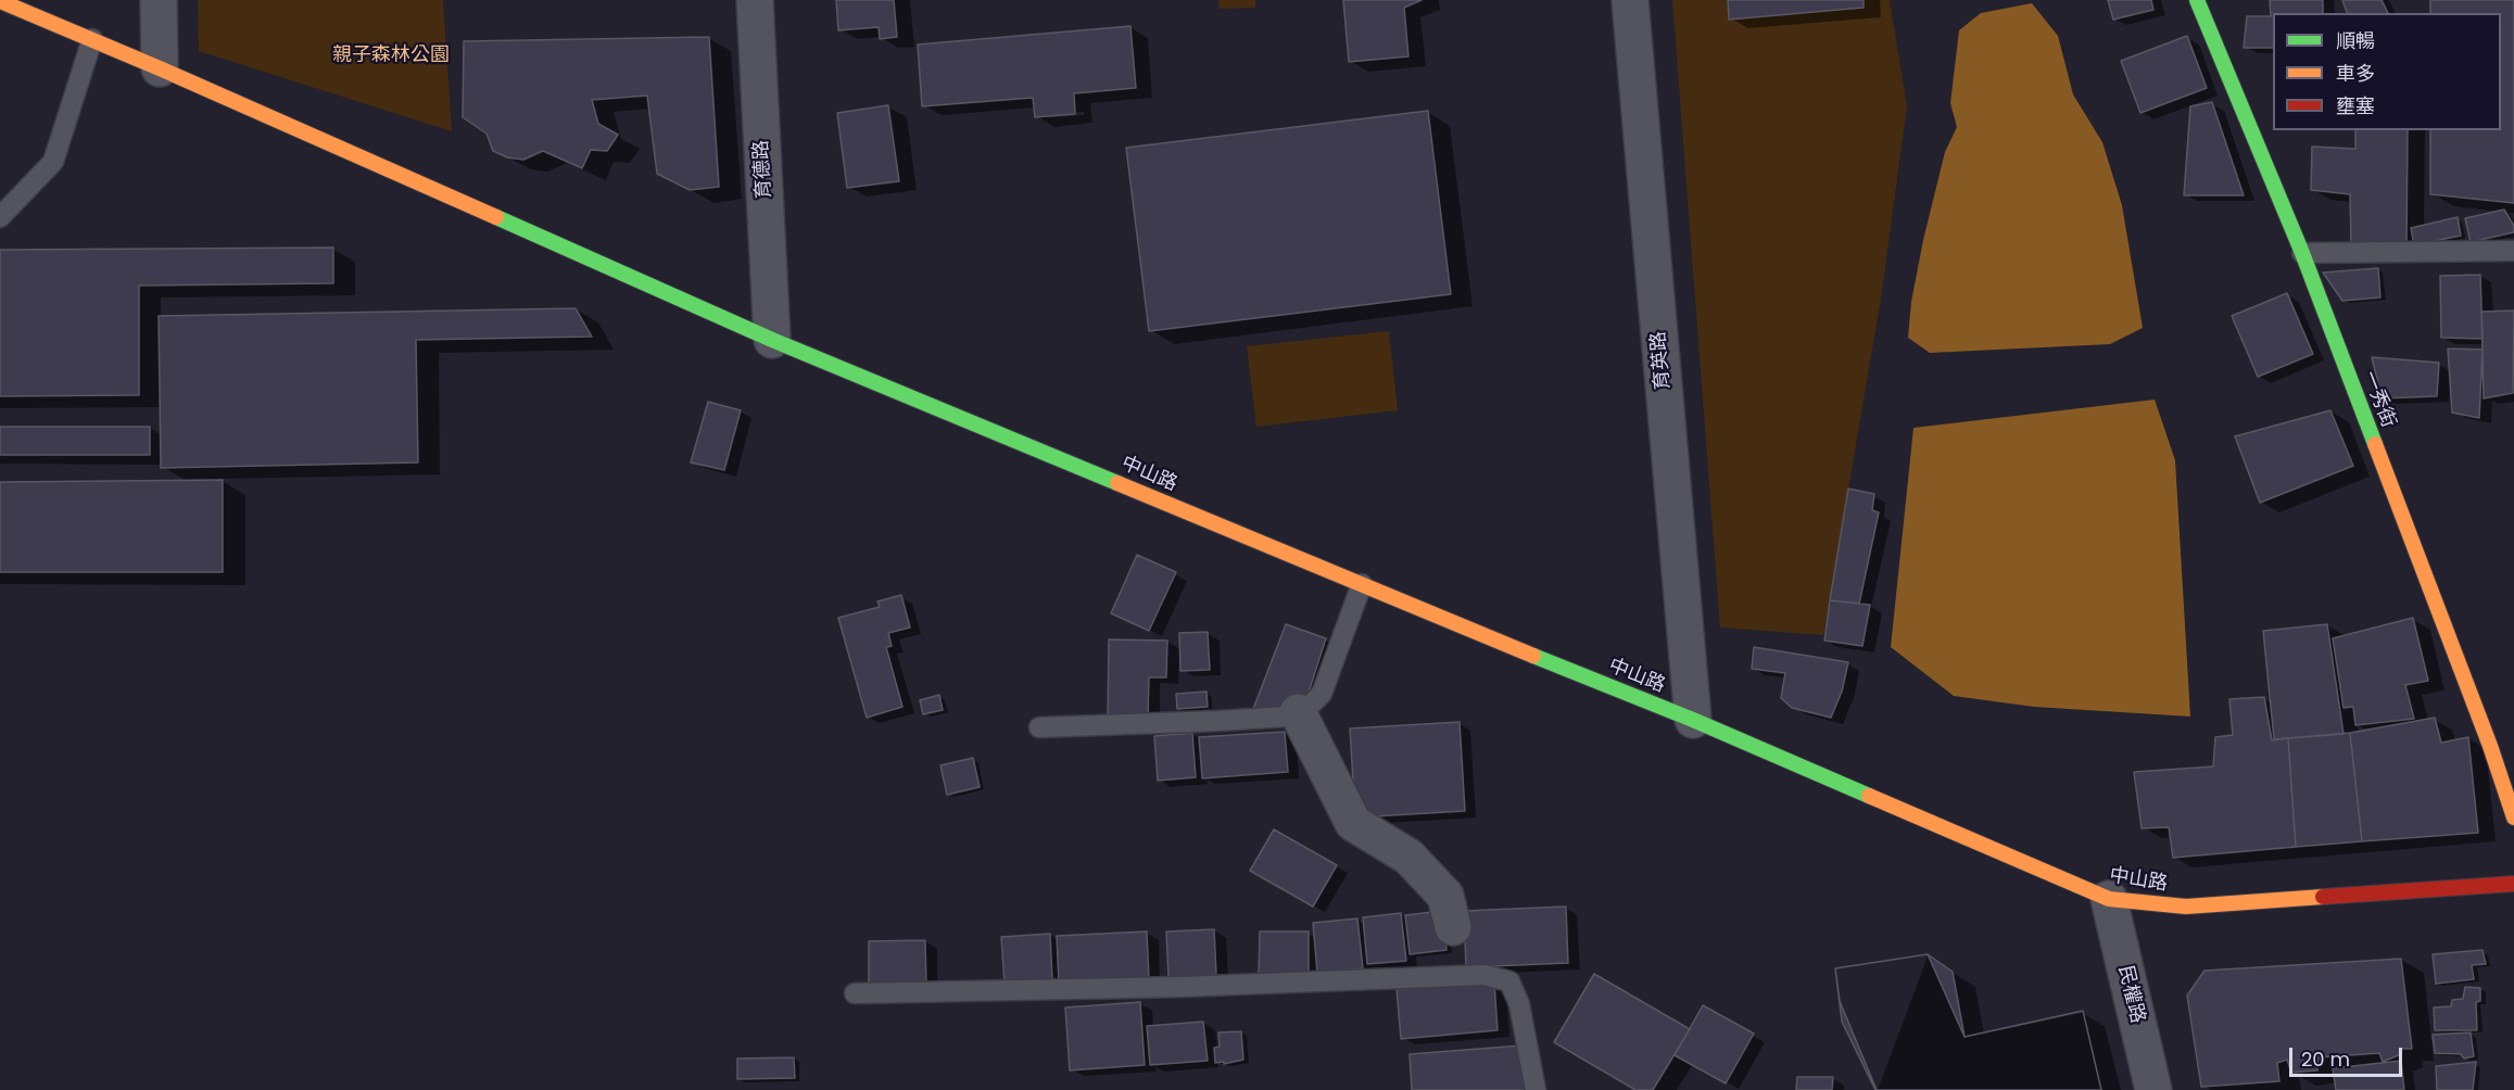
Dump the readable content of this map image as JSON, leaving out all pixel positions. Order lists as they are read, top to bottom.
{
  "streets": {
    "main road": ["一秀街", "中山路"],
    "street": ["育德路", "育英路", "民權路"]
  },
  "crossings": [
    ["育德路", "中山路"],
    ["育英路", "中山路"],
    ["中山路", "民權路"]
  ],
  "parks": ["親子森林公園"],
  "legend": ["順暢", "車多", "壅塞"],
  "scale_bar": "20 m"
}
